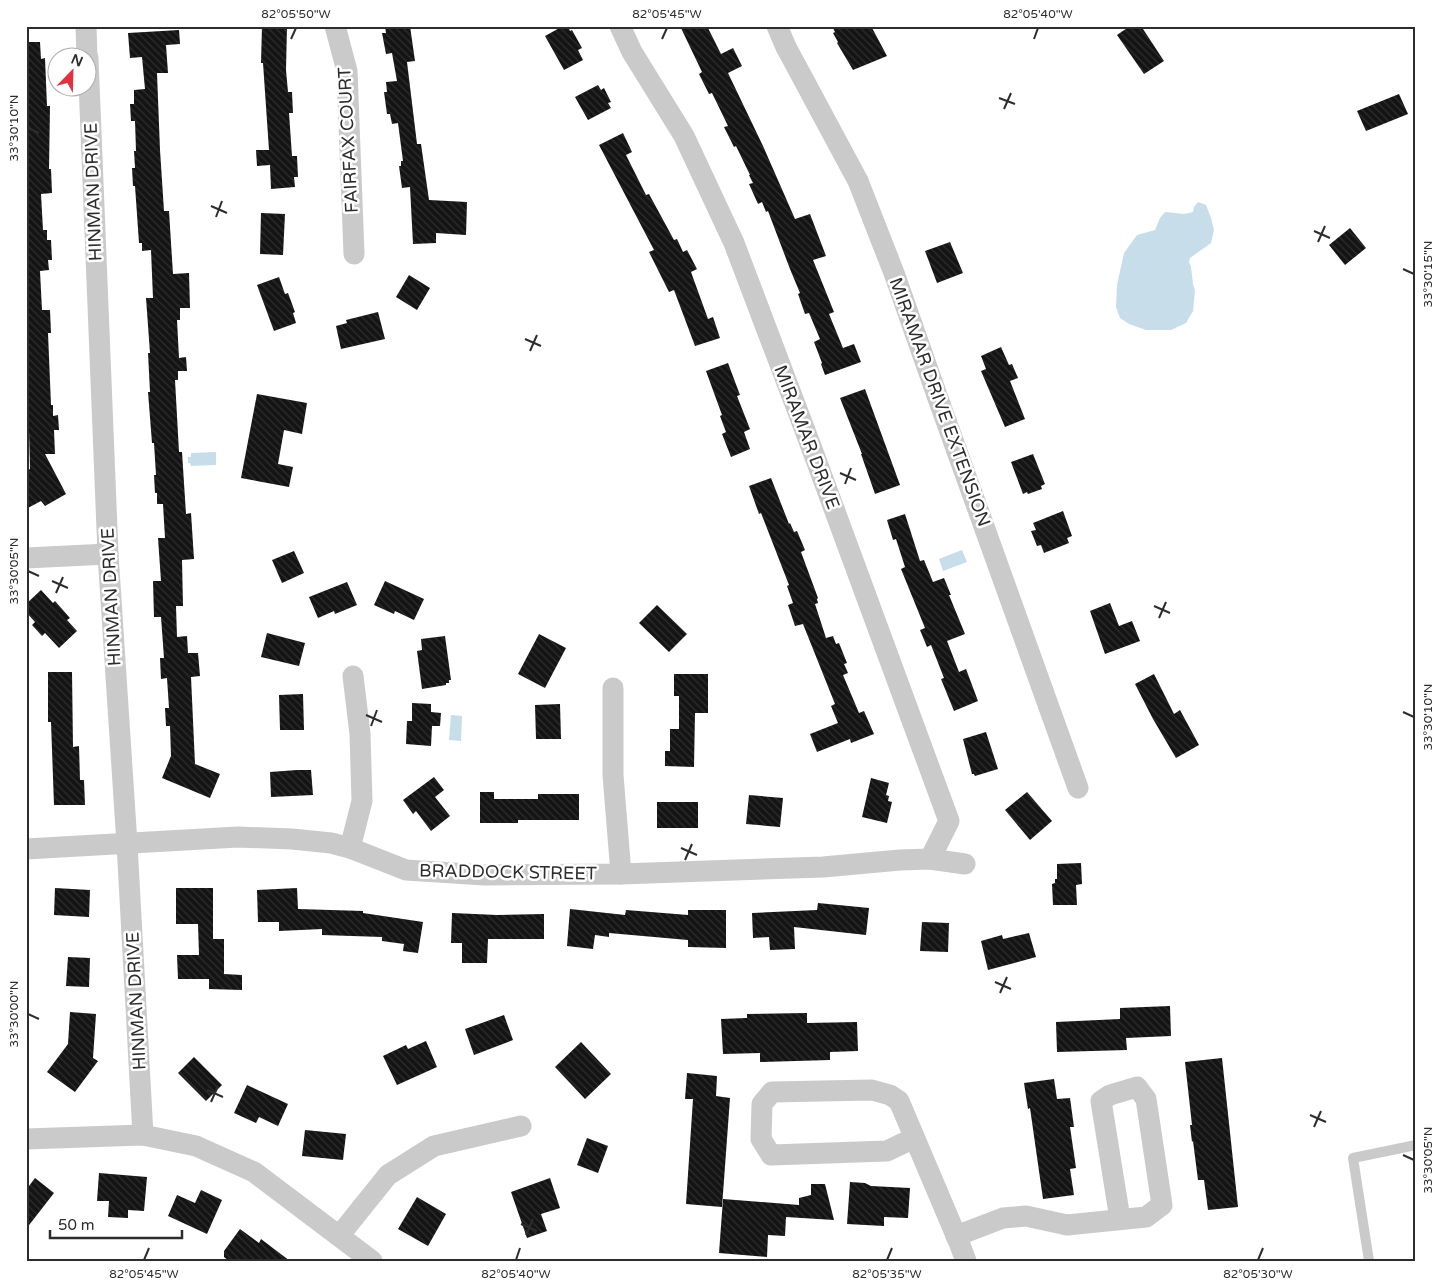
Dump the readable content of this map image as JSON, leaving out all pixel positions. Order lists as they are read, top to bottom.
{
  "streets": {
    "street": [
      "FAIRFAX COURT",
      "HINMAN DRIVE",
      "MIRAMAR DRIVE EXTENSION",
      "MIRAMAR DRIVE",
      "BRADDOCK STREET"
    ]
  },
  "crossings": [
    ["HINMAN DRIVE", "BRADDOCK STREET"],
    ["MIRAMAR DRIVE", "BRADDOCK STREET"]
  ],
  "scale_bar": "50 m",
  "north": "top right",
  "coordinates": [
    "82°05'50\"W",
    "82°05'45\"W",
    "82°05'40\"W",
    "33°30'10\"N",
    "33°30'15\"N",
    "33°30'05\"N",
    "33°30'00\"N",
    "82°05'35\"W",
    "82°05'30\"W"
  ]
}
